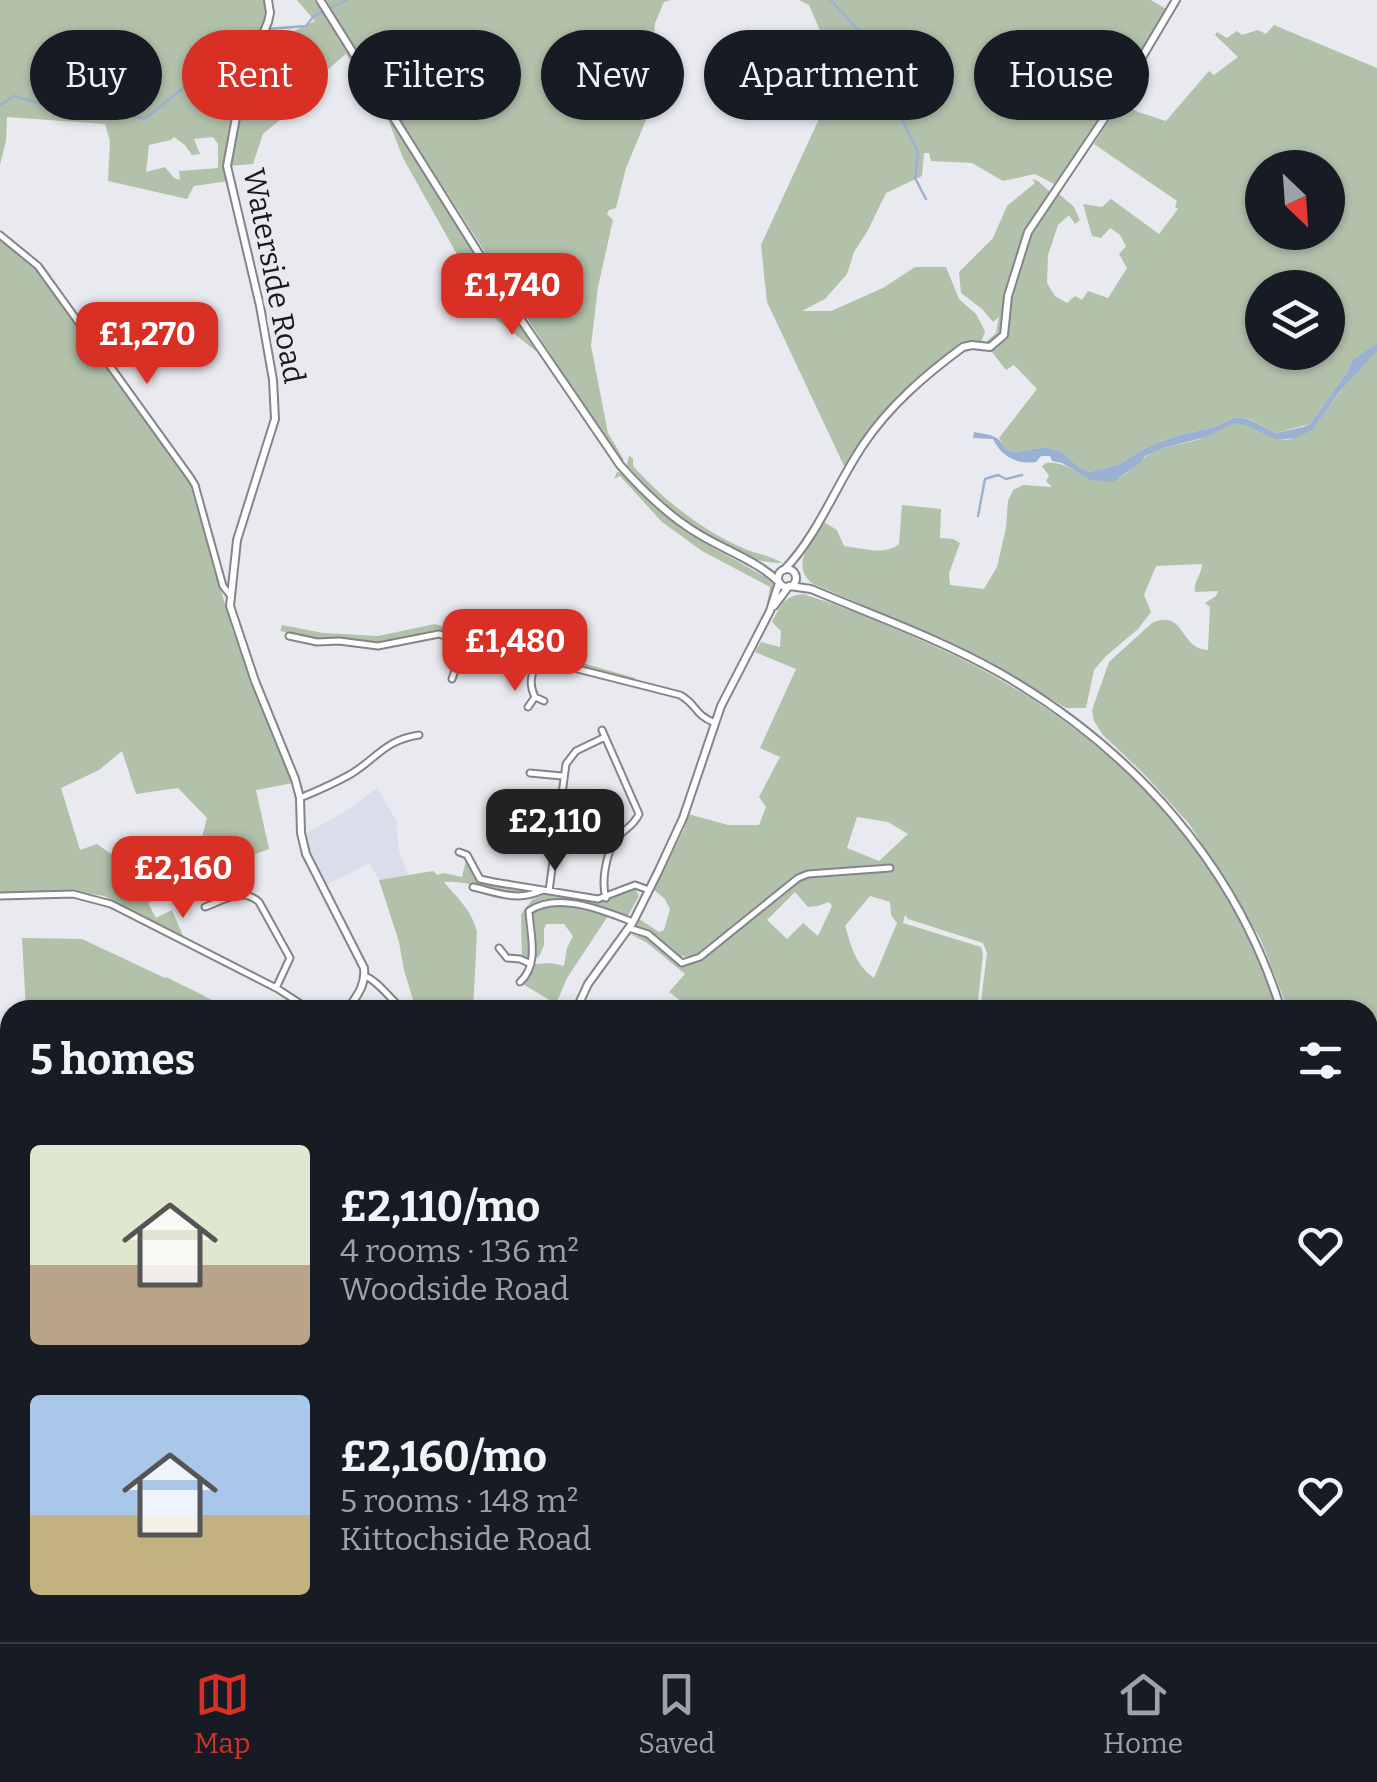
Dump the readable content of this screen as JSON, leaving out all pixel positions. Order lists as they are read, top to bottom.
{
  "streets": {
    "main road": ["Waterside Road"]
  },
  "north": "bottom right",
  "page": {
    "chip": [
      "Buy",
      "Rent",
      "Filters",
      "New",
      "Apartment",
      "House"
    ],
    "price": [
      "£1,740",
      "£1,270",
      "£1,480",
      "£2,110",
      "£2,160"
    ],
    "heading": "5 homes",
    "list": [
      {
        "name": "£2,110/mo",
        "note": "4 rooms · 136 m² · Woodside Road"
      },
      {
        "name": "£2,160/mo",
        "note": "5 rooms · 148 m² · Kittochside Road"
      }
    ],
    "tabs": ["Map", "Saved", "Home"]
  }
}
